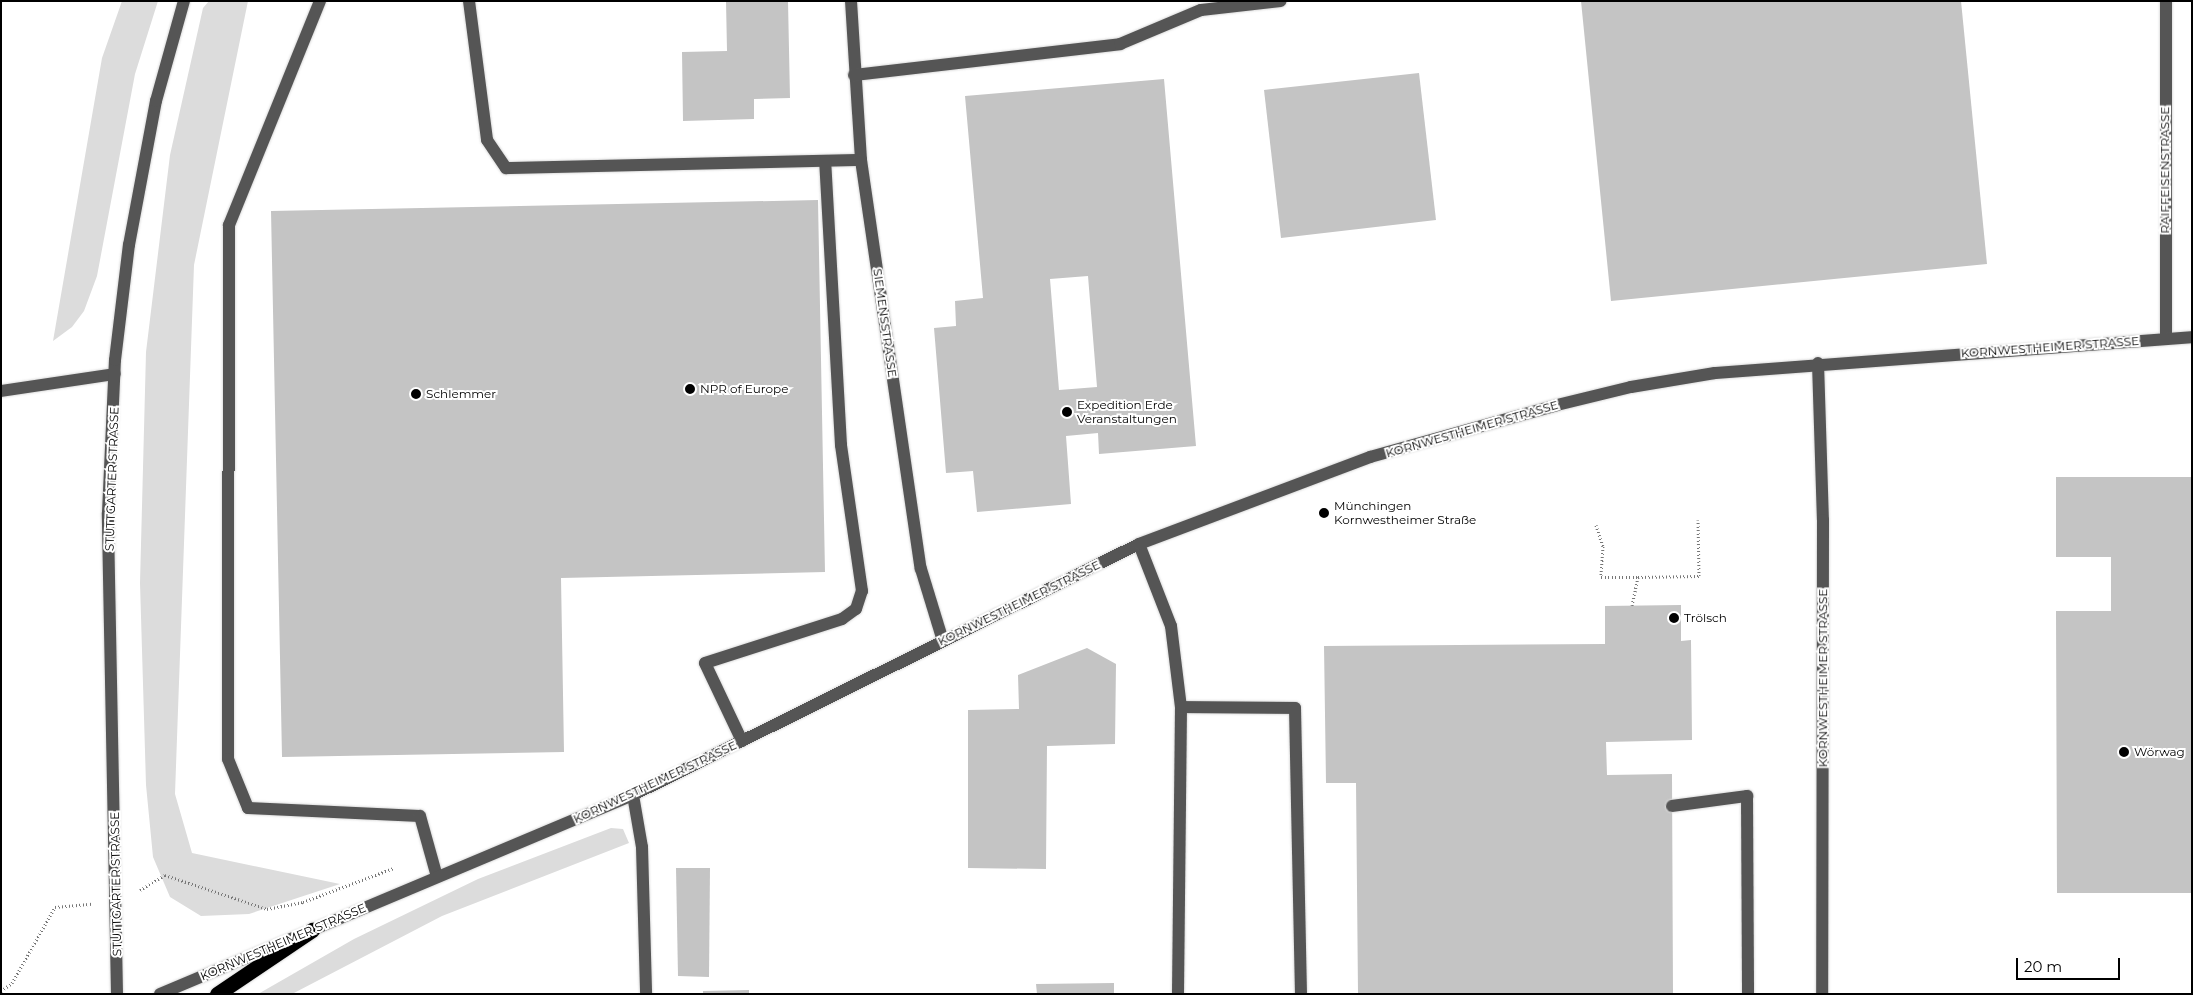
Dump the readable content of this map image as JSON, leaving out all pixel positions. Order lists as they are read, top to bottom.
{
  "streets": {
    "street": [
      "RAIFFEISENSTRASSE",
      "SIEMENSSTRASSE",
      "KORNWESTHEIMER STRASSE",
      "STUTTGARTER STRASSE"
    ]
  },
  "crossings": [
    ["RAIFFEISENSTRASSE", "KORNWESTHEIMER STRASSE"],
    ["SIEMENSSTRASSE", "KORNWESTHEIMER STRASSE"]
  ],
  "places": [
    "NPR of Europe",
    "Schlemmer",
    "Expedition Erde Veranstaltungen",
    "Münchingen Kornwestheimer Straße",
    "Trölsch",
    "Wörwag"
  ],
  "scale_bar": "20 m"
}
